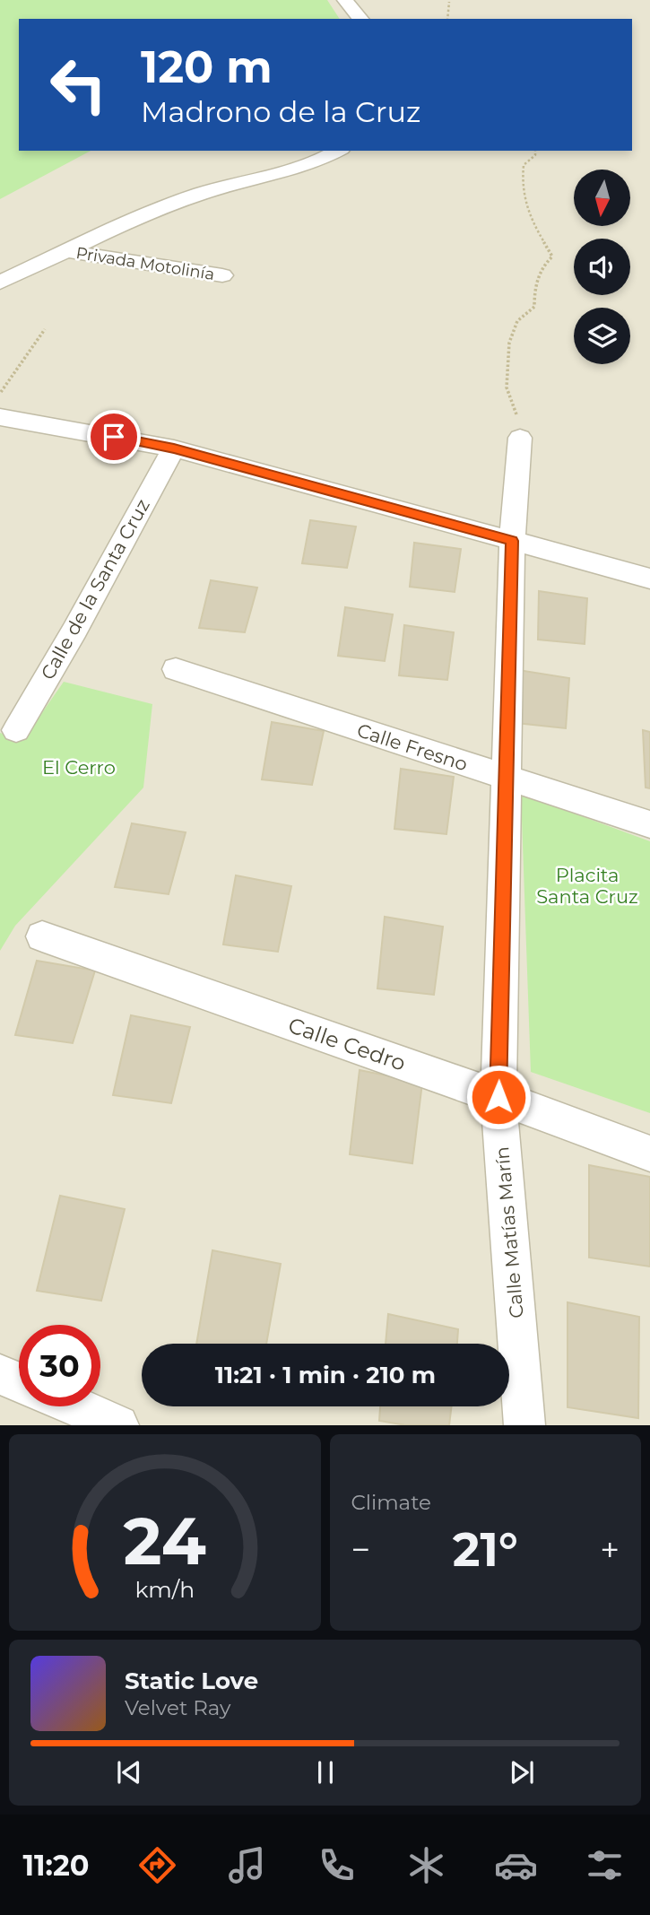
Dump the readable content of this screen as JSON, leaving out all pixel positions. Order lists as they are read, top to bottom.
{
  "streets": {
    "street": [
      "Privada Motolinía",
      "Calle de la Santa Cruz",
      "Calle Fresno",
      "Calle Cedro",
      "Calle Matías Marín"
    ]
  },
  "crossings": [
    ["Calle Fresno", "Calle Matías Marín"],
    ["Calle Cedro", "Calle Matías Marín"]
  ],
  "parks": ["El Cerro", "Placita Santa Cruz"],
  "north": "bottom",
  "page": {
    "turn": ["120 m", "Madrono de la Cruz"],
    "limit": "30",
    "trip": "11:21 · 1 min · 210 m",
    "tile": "Climate",
    "heat": ["−", "21°", "+"],
    "song": ["Static Love", "Velvet Ray"],
    "tabs": "11:20",
    "gauge": ["24", "km/h"]
  }
}
